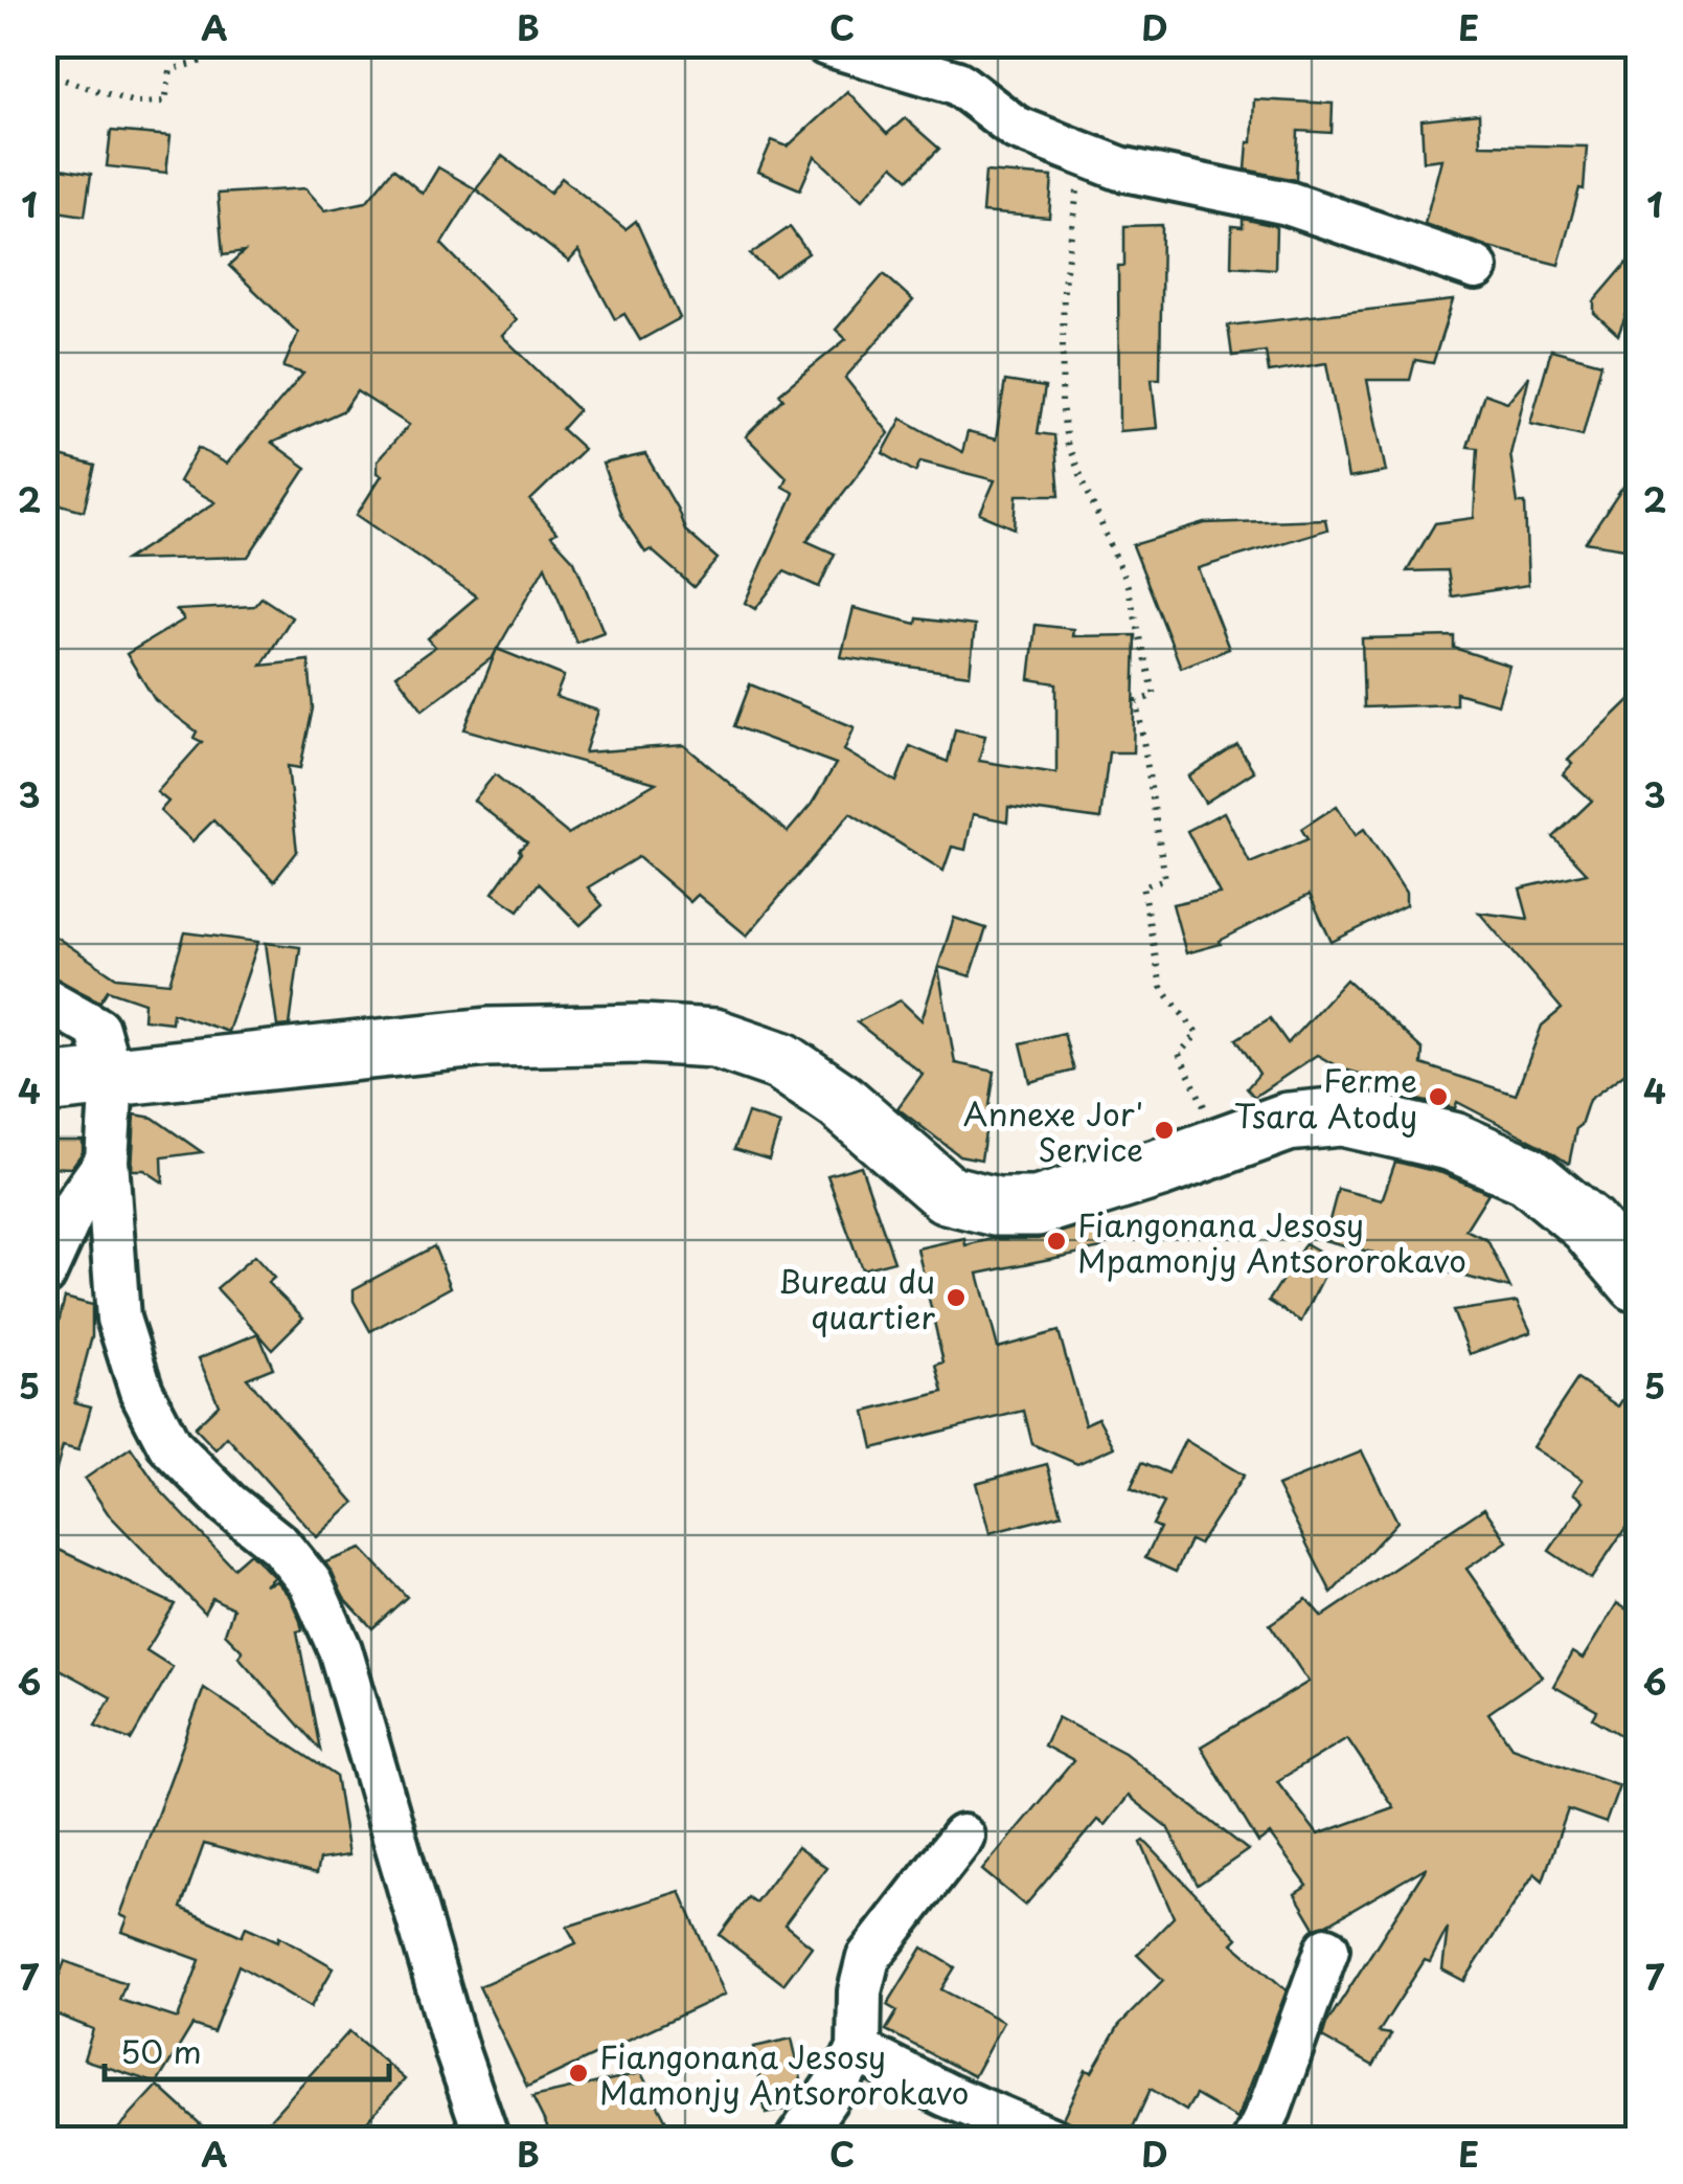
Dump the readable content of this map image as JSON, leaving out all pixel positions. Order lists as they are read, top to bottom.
{
  "places": [
    "Ferme Tsara Atody",
    "Annexe Jor' Service",
    "Fiangonana Jesosy Mpamonjy Antsororokavo",
    "Bureau du quartier",
    "Fiangonana Jesosy Mamonjy Antsororokavo"
  ],
  "scale_bar": "50 m",
  "grid": {
    "columns": [
      "A",
      "B",
      "C",
      "D",
      "E"
    ],
    "rows": [
      "1",
      "2",
      "3",
      "4",
      "5",
      "6",
      "7"
    ]
  }
}
